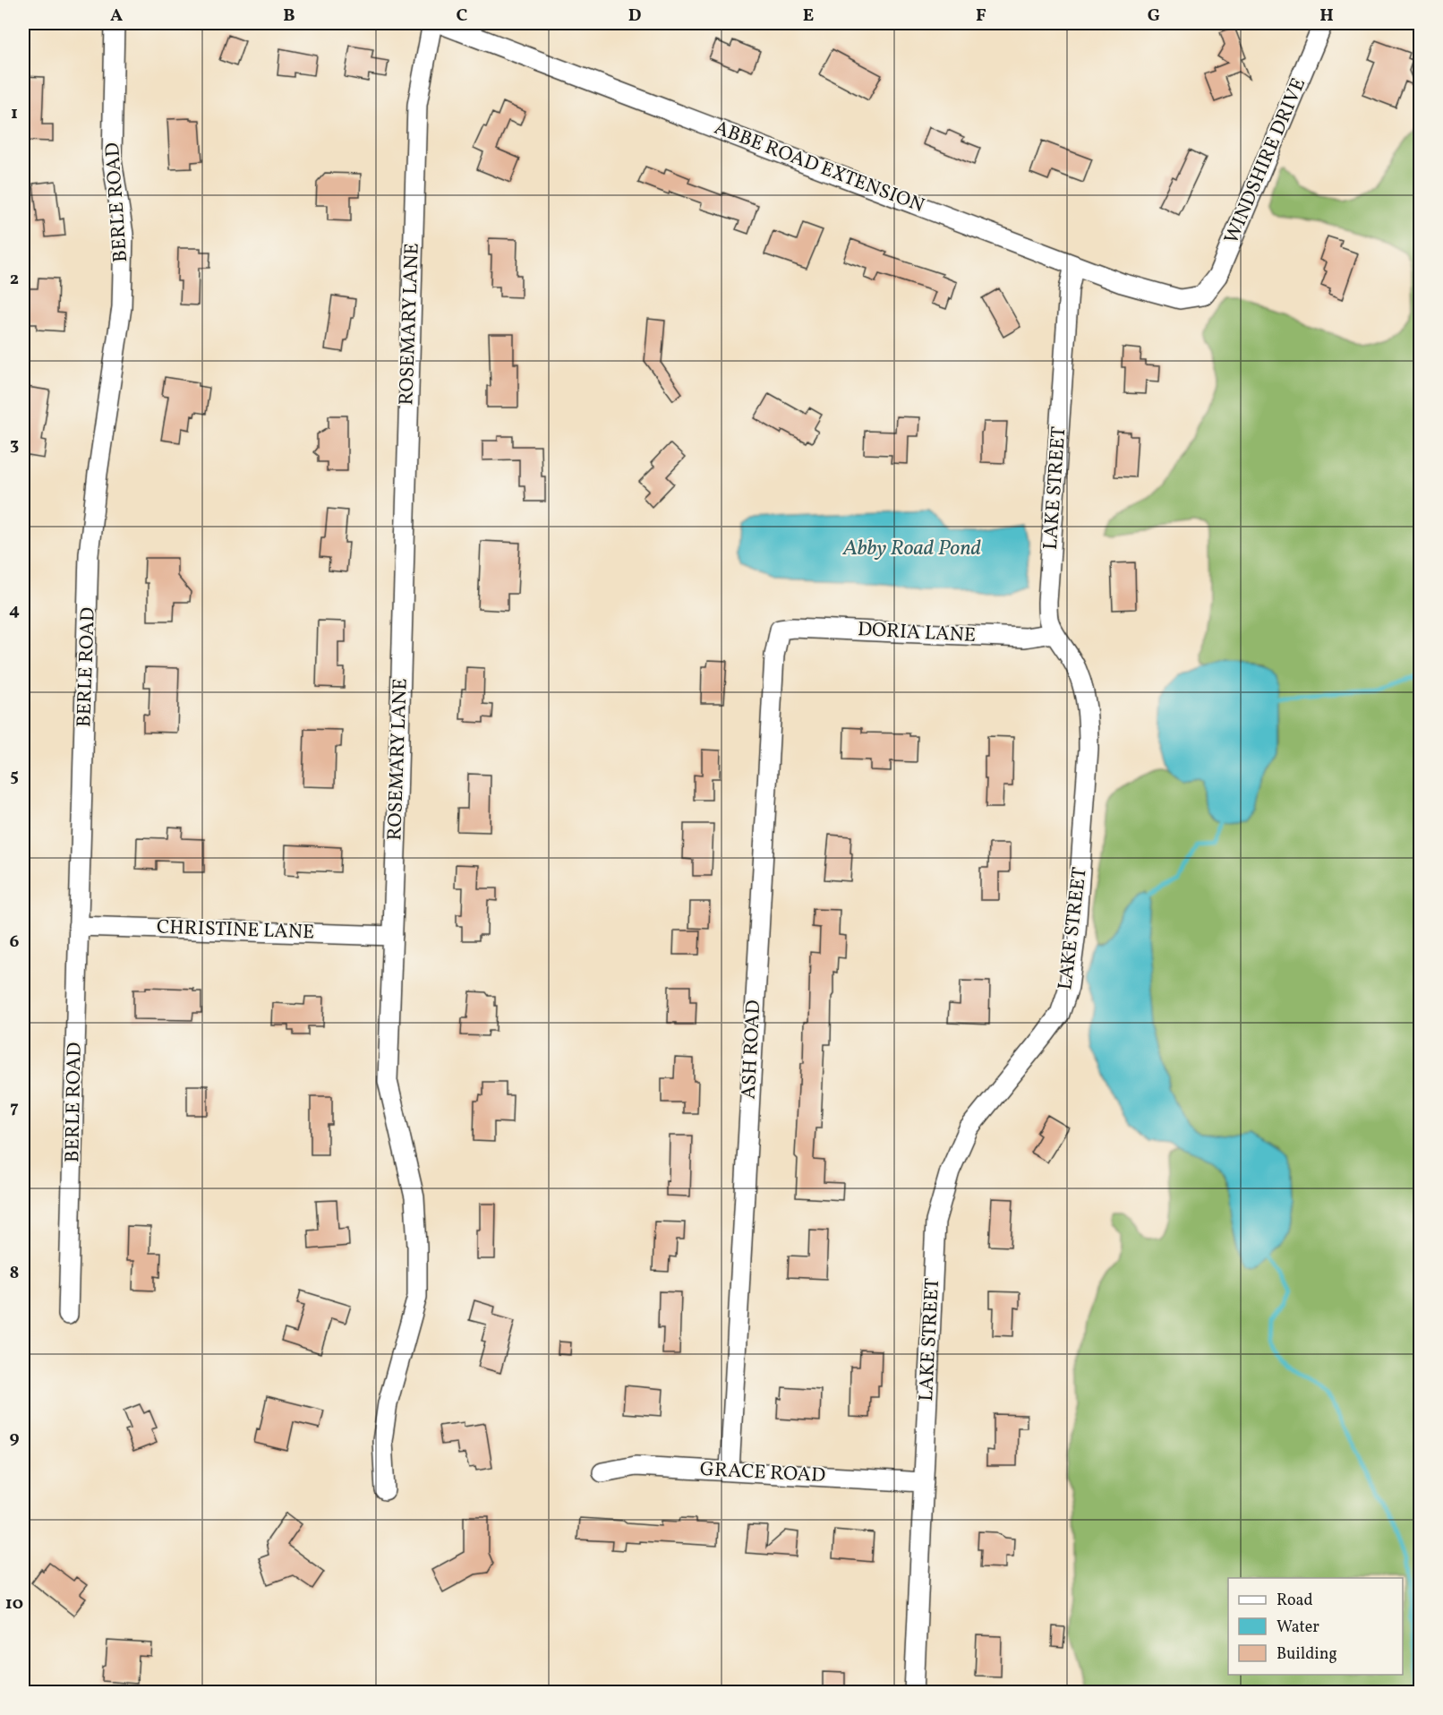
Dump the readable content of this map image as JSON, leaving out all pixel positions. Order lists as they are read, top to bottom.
{
  "streets": {
    "street": [
      "WINDSHIRE DRIVE",
      "ABBE ROAD EXTENSION",
      "BERLE ROAD",
      "ROSEMARY LANE",
      "LAKE STREET",
      "DORIA LANE",
      "CHRISTINE LANE",
      "ASH ROAD",
      "GRACE ROAD"
    ]
  },
  "crossings": [
    ["WINDSHIRE DRIVE", "ABBE ROAD EXTENSION"],
    ["ABBE ROAD EXTENSION", "LAKE STREET"],
    ["BERLE ROAD", "CHRISTINE LANE"],
    ["ROSEMARY LANE", "CHRISTINE LANE"],
    ["LAKE STREET", "DORIA LANE"],
    ["LAKE STREET", "GRACE ROAD"],
    ["DORIA LANE", "ASH ROAD"],
    ["ASH ROAD", "GRACE ROAD"]
  ],
  "water": ["Abby Road Pond"],
  "legend": ["Road", "Water", "Building"],
  "grid": {
    "columns": [
      "A",
      "B",
      "C",
      "D",
      "E",
      "F",
      "G",
      "H"
    ],
    "rows": [
      "1",
      "2",
      "3",
      "4",
      "5",
      "6",
      "7",
      "8",
      "9",
      "10"
    ]
  }
}
